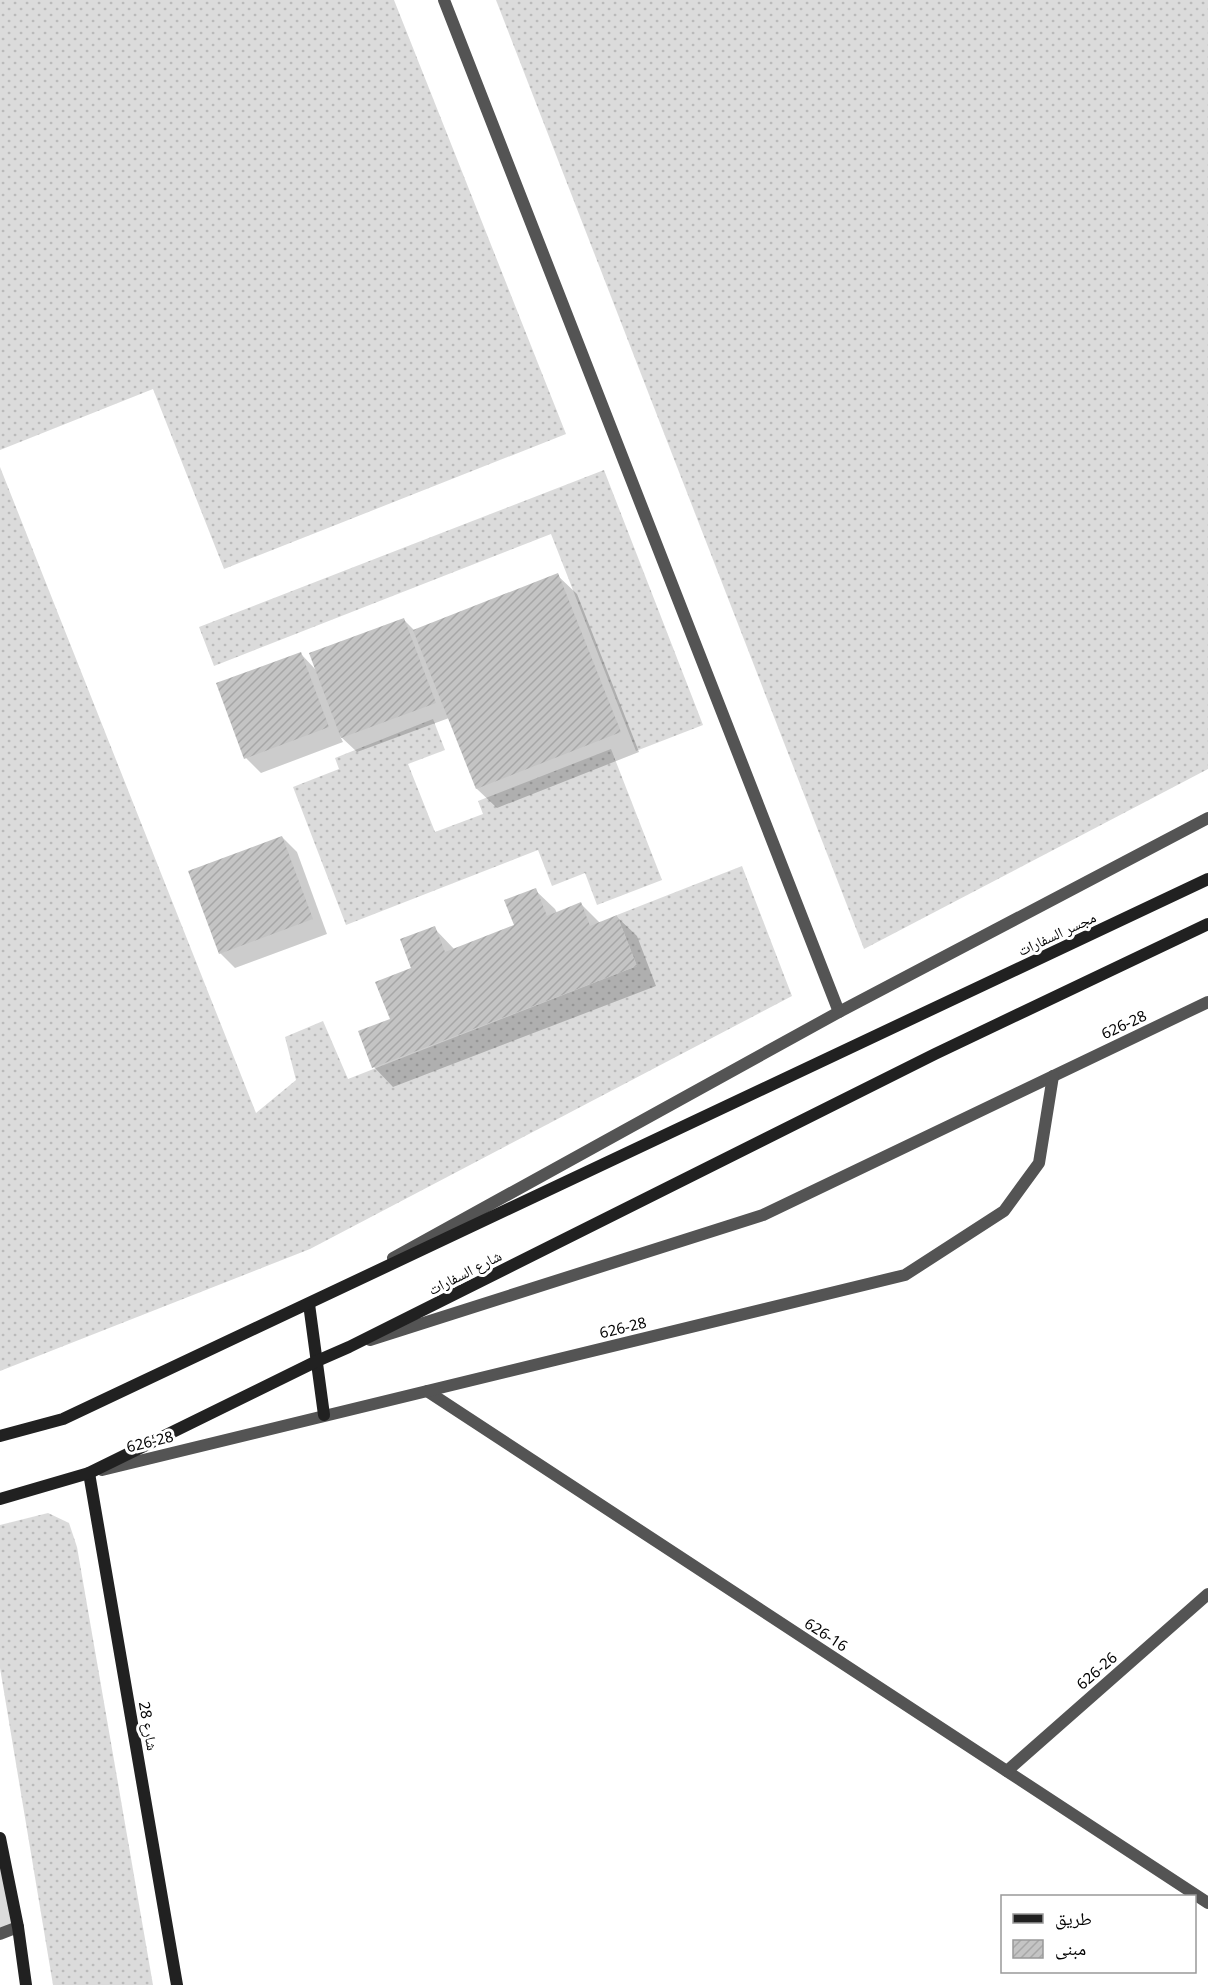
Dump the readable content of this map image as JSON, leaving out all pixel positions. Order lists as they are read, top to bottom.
{
  "streets": {
    "main road": ["مجسر السفارات", "شارع السفارات", "شارع 28"],
    "street": ["626-28", "626-16", "626-26"]
  },
  "crossings": [
    ["626-28", "شارع السفارات"],
    ["626-28", "626-16"],
    ["626-28", "شارع 28"],
    ["شارع السفارات", "شارع 28"],
    ["626-16", "626-26"]
  ],
  "legend": ["طريق", "مبنى"]
}
